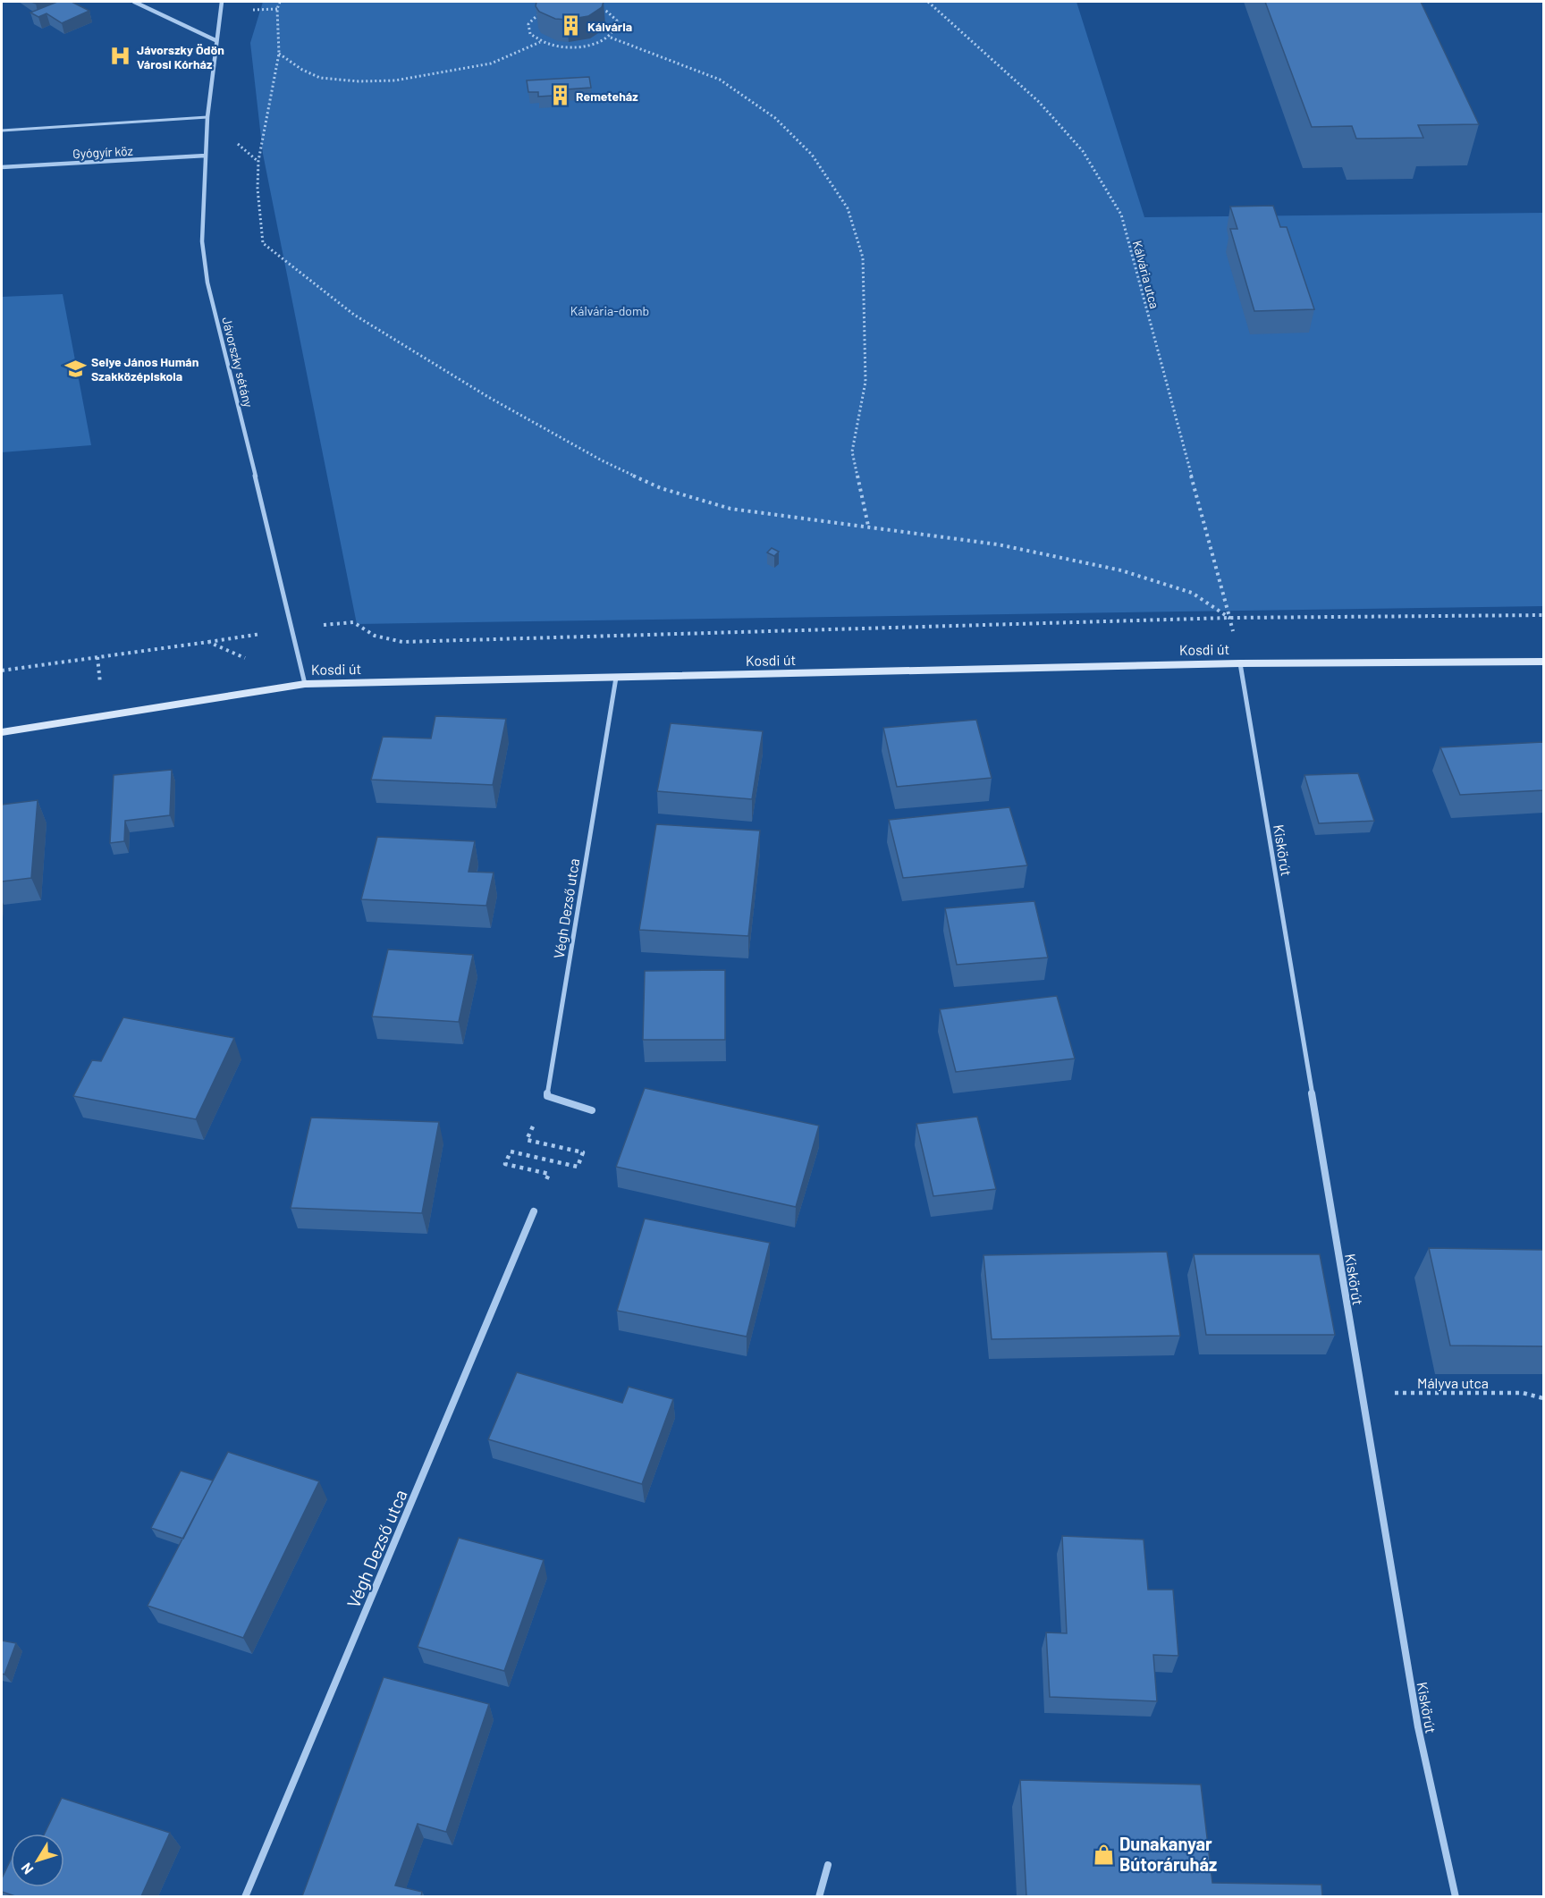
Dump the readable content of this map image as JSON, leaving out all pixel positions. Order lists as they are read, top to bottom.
{
  "streets": {
    "street": [
      "Gyógyír köz",
      "Jávorszky sétány",
      "Kosdi út",
      "Kiskörút",
      "Végh Dezső utca"
    ],
    "path": ["Kálvária utca", "Mályva utca"]
  },
  "crossings": [
    ["Gyógyír köz", "Jávorszky sétány"],
    ["Kálvária utca", "Kosdi út"],
    ["Kálvária utca", "Kiskörút"],
    ["Jávorszky sétány", "Kosdi út"],
    ["Kosdi út", "Kiskörút"],
    ["Kosdi út", "Végh Dezső utca"],
    ["Kiskörút", "Mályva utca"]
  ],
  "parks": ["Kálvária-domb"],
  "places": {
    "building": ["Kálvária", "Remeteház"],
    "hospital": ["Jávorszky Ödön Városi Kórház"],
    "school or university": ["Selye János Humán Szakközépiskola"],
    "shop": ["Dunakanyar Bútoráruház"]
  },
  "north": "bottom left"
}
